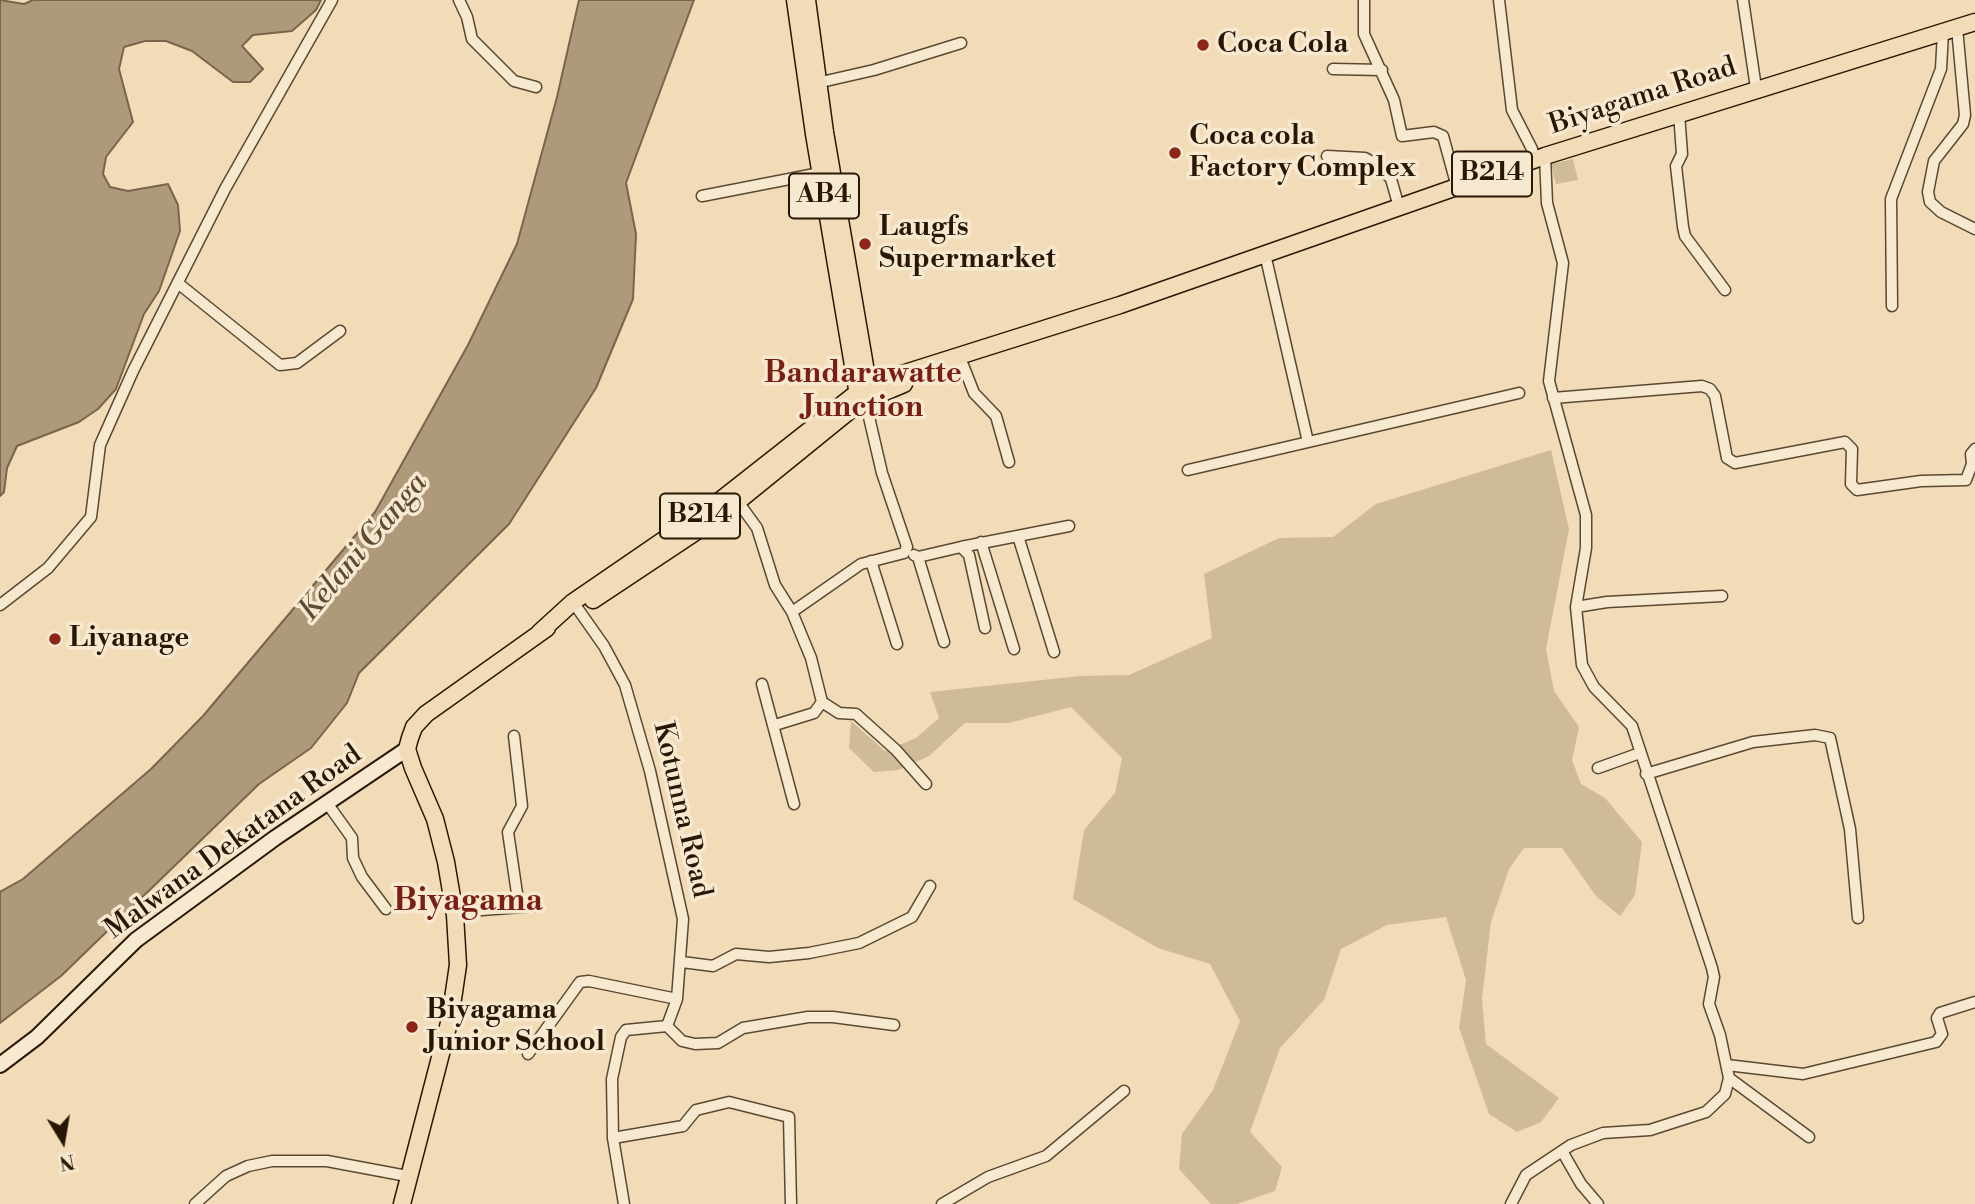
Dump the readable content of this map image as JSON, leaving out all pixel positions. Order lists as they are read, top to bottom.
{
  "streets": {
    "main road": [
      "Biyagama Road",
      "B214",
      "AB4",
      "Malwana Dekatana Road"
    ],
    "street": ["Kotunna Road"]
  },
  "crossings": [
    ["Biyagama Road", "B214"],
    ["Biyagama Road", "AB4"],
    ["B214", "AB4"],
    ["B214", "Kotunna Road"],
    ["B214", "Malwana Dekatana Road"]
  ],
  "districts": ["Bandarawatte Junction", "Biyagama"],
  "water": ["Kelani Ganga"],
  "places": [
    "Coca Cola",
    "Coca cola Factory Complex",
    "Laugfs Supermarket",
    "Liyanage",
    "Biyagama Junior School"
  ],
  "north": "bottom"
}
